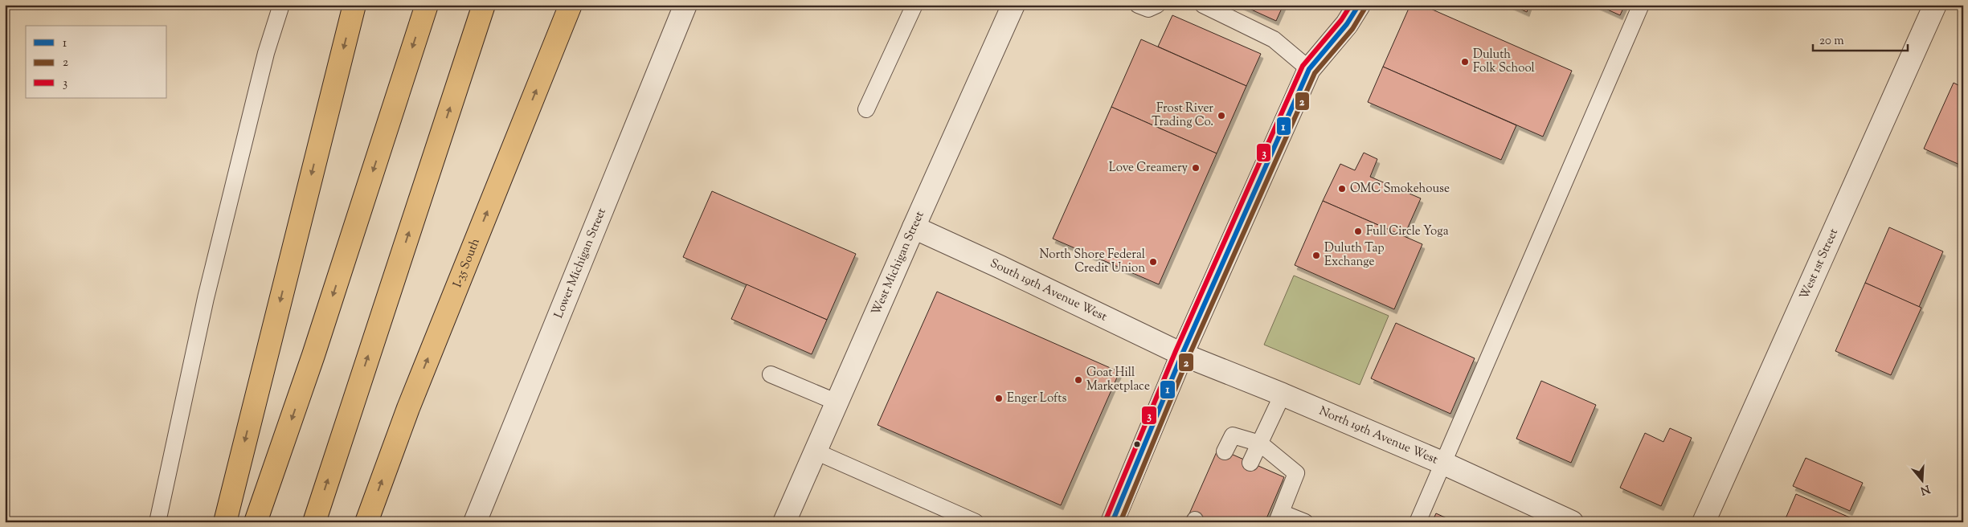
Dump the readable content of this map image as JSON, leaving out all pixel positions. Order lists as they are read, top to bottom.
{
  "streets": {
    "highway": ["I-35 South"],
    "street": [
      "West Michigan Street",
      "Lower Michigan Street",
      "West 1st Street",
      "South 19th Avenue West",
      "North 19th Avenue West"
    ]
  },
  "crossings": [
    ["West Michigan Street", "South 19th Avenue West"],
    ["South 19th Avenue West", "North 19th Avenue West"]
  ],
  "places": [
    "Duluth Folk School",
    "Frost River Trading Co.",
    "Love Creamery",
    "OMC Smokehouse",
    "Full Circle Yoga",
    "Duluth Tap Exchange",
    "North Shore Federal Credit Union",
    "Goat Hill Marketplace",
    "Enger Lofts"
  ],
  "lines": ["transit line 1", "transit line 3", "transit line 2"],
  "legend": ["1", "2", "3"],
  "scale_bar": "20 m",
  "north": "bottom"
}
